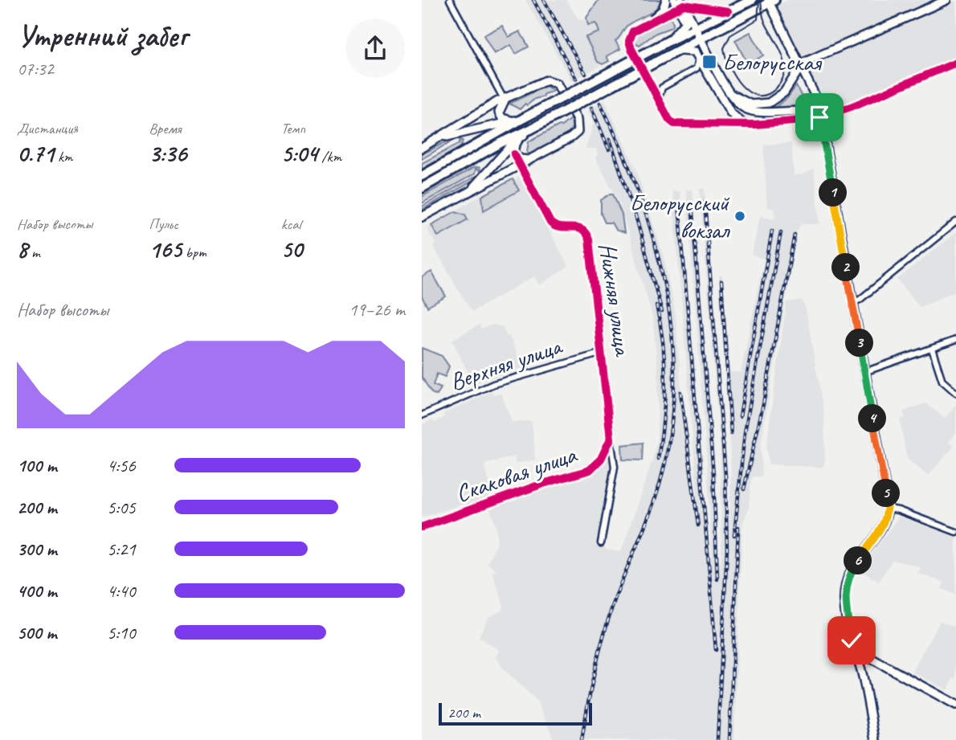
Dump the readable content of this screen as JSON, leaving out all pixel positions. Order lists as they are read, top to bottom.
{
  "streets": {
    "street": ["Нижняя улица", "Верхняя улица", "Скаковая улица"]
  },
  "crossings": [
    ["Нижняя улица", "Верхняя улица"],
    ["Нижняя улица", "Скаковая улица"]
  ],
  "places": {
    "transit": ["Белорусская"],
    "other": ["Белорусский вокзал"]
  },
  "scale_bar": "200 m",
  "page": {
    "heading": ["Утренний забег", "07:32"],
    "stats": [
      ["Дистанция", "0.71 km"],
      ["Время", "3:36"],
      ["Темп", "5:04 /km"],
      ["Набор высоты", "8 m"],
      ["Пульс", "165 bpm"],
      ["kcal", "50"]
    ],
    "pins": [
      "1",
      "2",
      "3",
      "4",
      "5",
      "6"
    ],
    "chart": ["Набор высоты", "19–26 m"],
    "list": [
      {
        "name": "100 m",
        "note": "4:56"
      },
      {
        "name": "200 m",
        "note": "5:05"
      },
      {
        "name": "300 m",
        "note": "5:21"
      },
      {
        "name": "400 m",
        "note": "4:40"
      },
      {
        "name": "500 m",
        "note": "5:10"
      }
    ],
    "scale": "200 m"
  }
}
